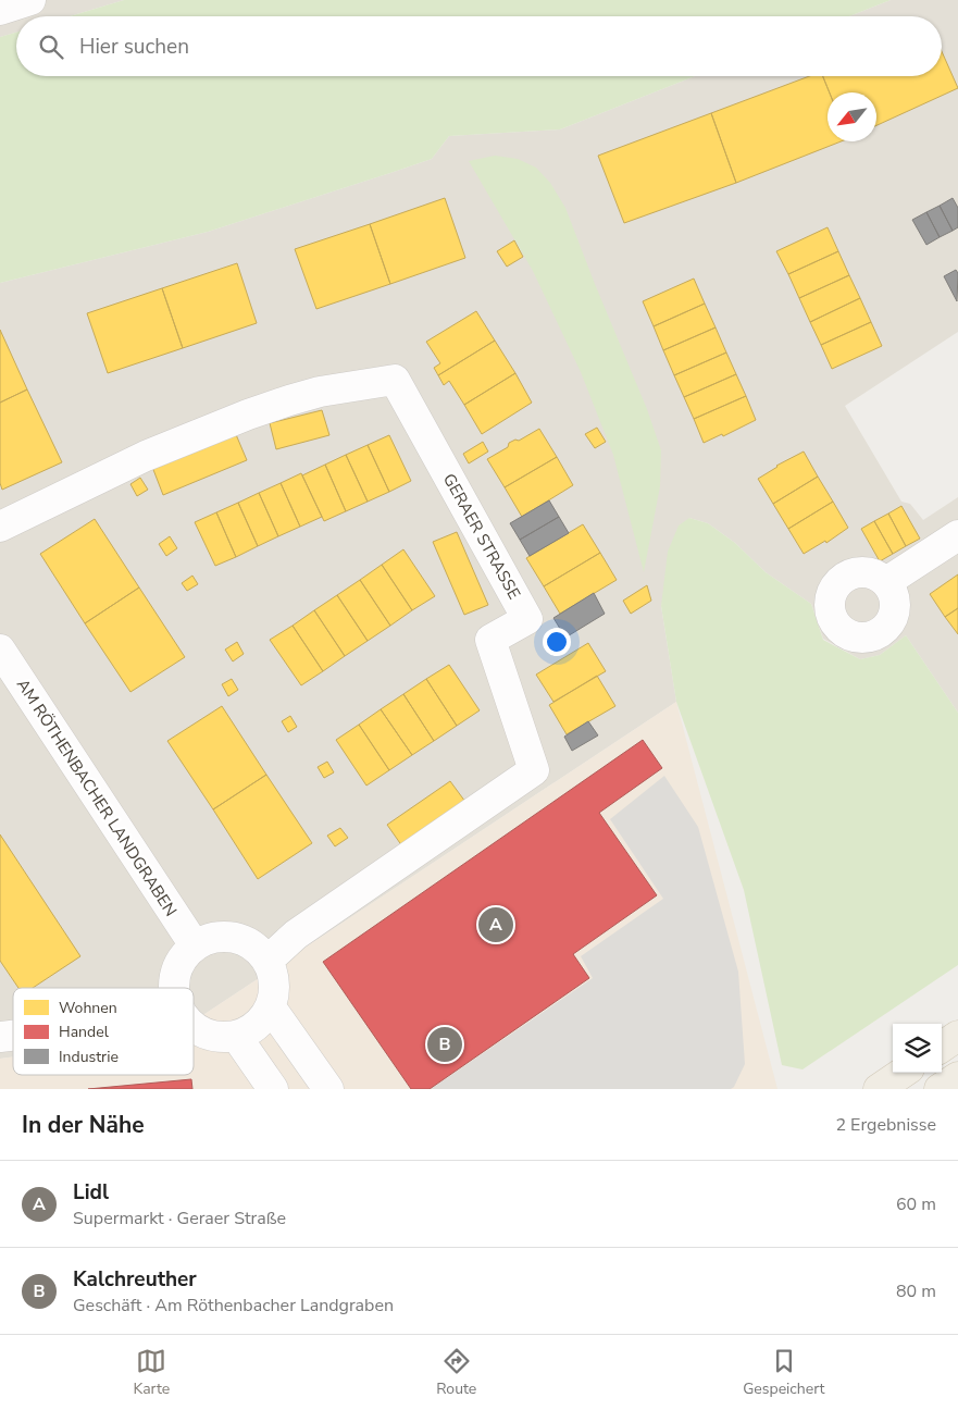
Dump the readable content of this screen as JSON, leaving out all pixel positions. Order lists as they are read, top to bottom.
{
  "streets": {
    "street": ["GERAER STRASSE", "AM RÖTHENBACHER LANDGRABEN"]
  },
  "legend": ["Wohnen", "Handel", "Industrie"],
  "north": "bottom left",
  "page": {
    "search": "Hier suchen",
    "pins": ["A", "B"],
    "heading": ["In der Nähe", "2 Ergebnisse"],
    "list": [
      {
        "mark": "A",
        "name": "Lidl",
        "note": "Supermarkt · Geraer Straße",
        "value": "60 m"
      },
      {
        "mark": "B",
        "name": "Kalchreuther",
        "note": "Geschäft · Am Röthenbacher Landgraben",
        "value": "80 m"
      }
    ],
    "nav": ["Karte", "Route", "Gespeichert"]
  }
}
